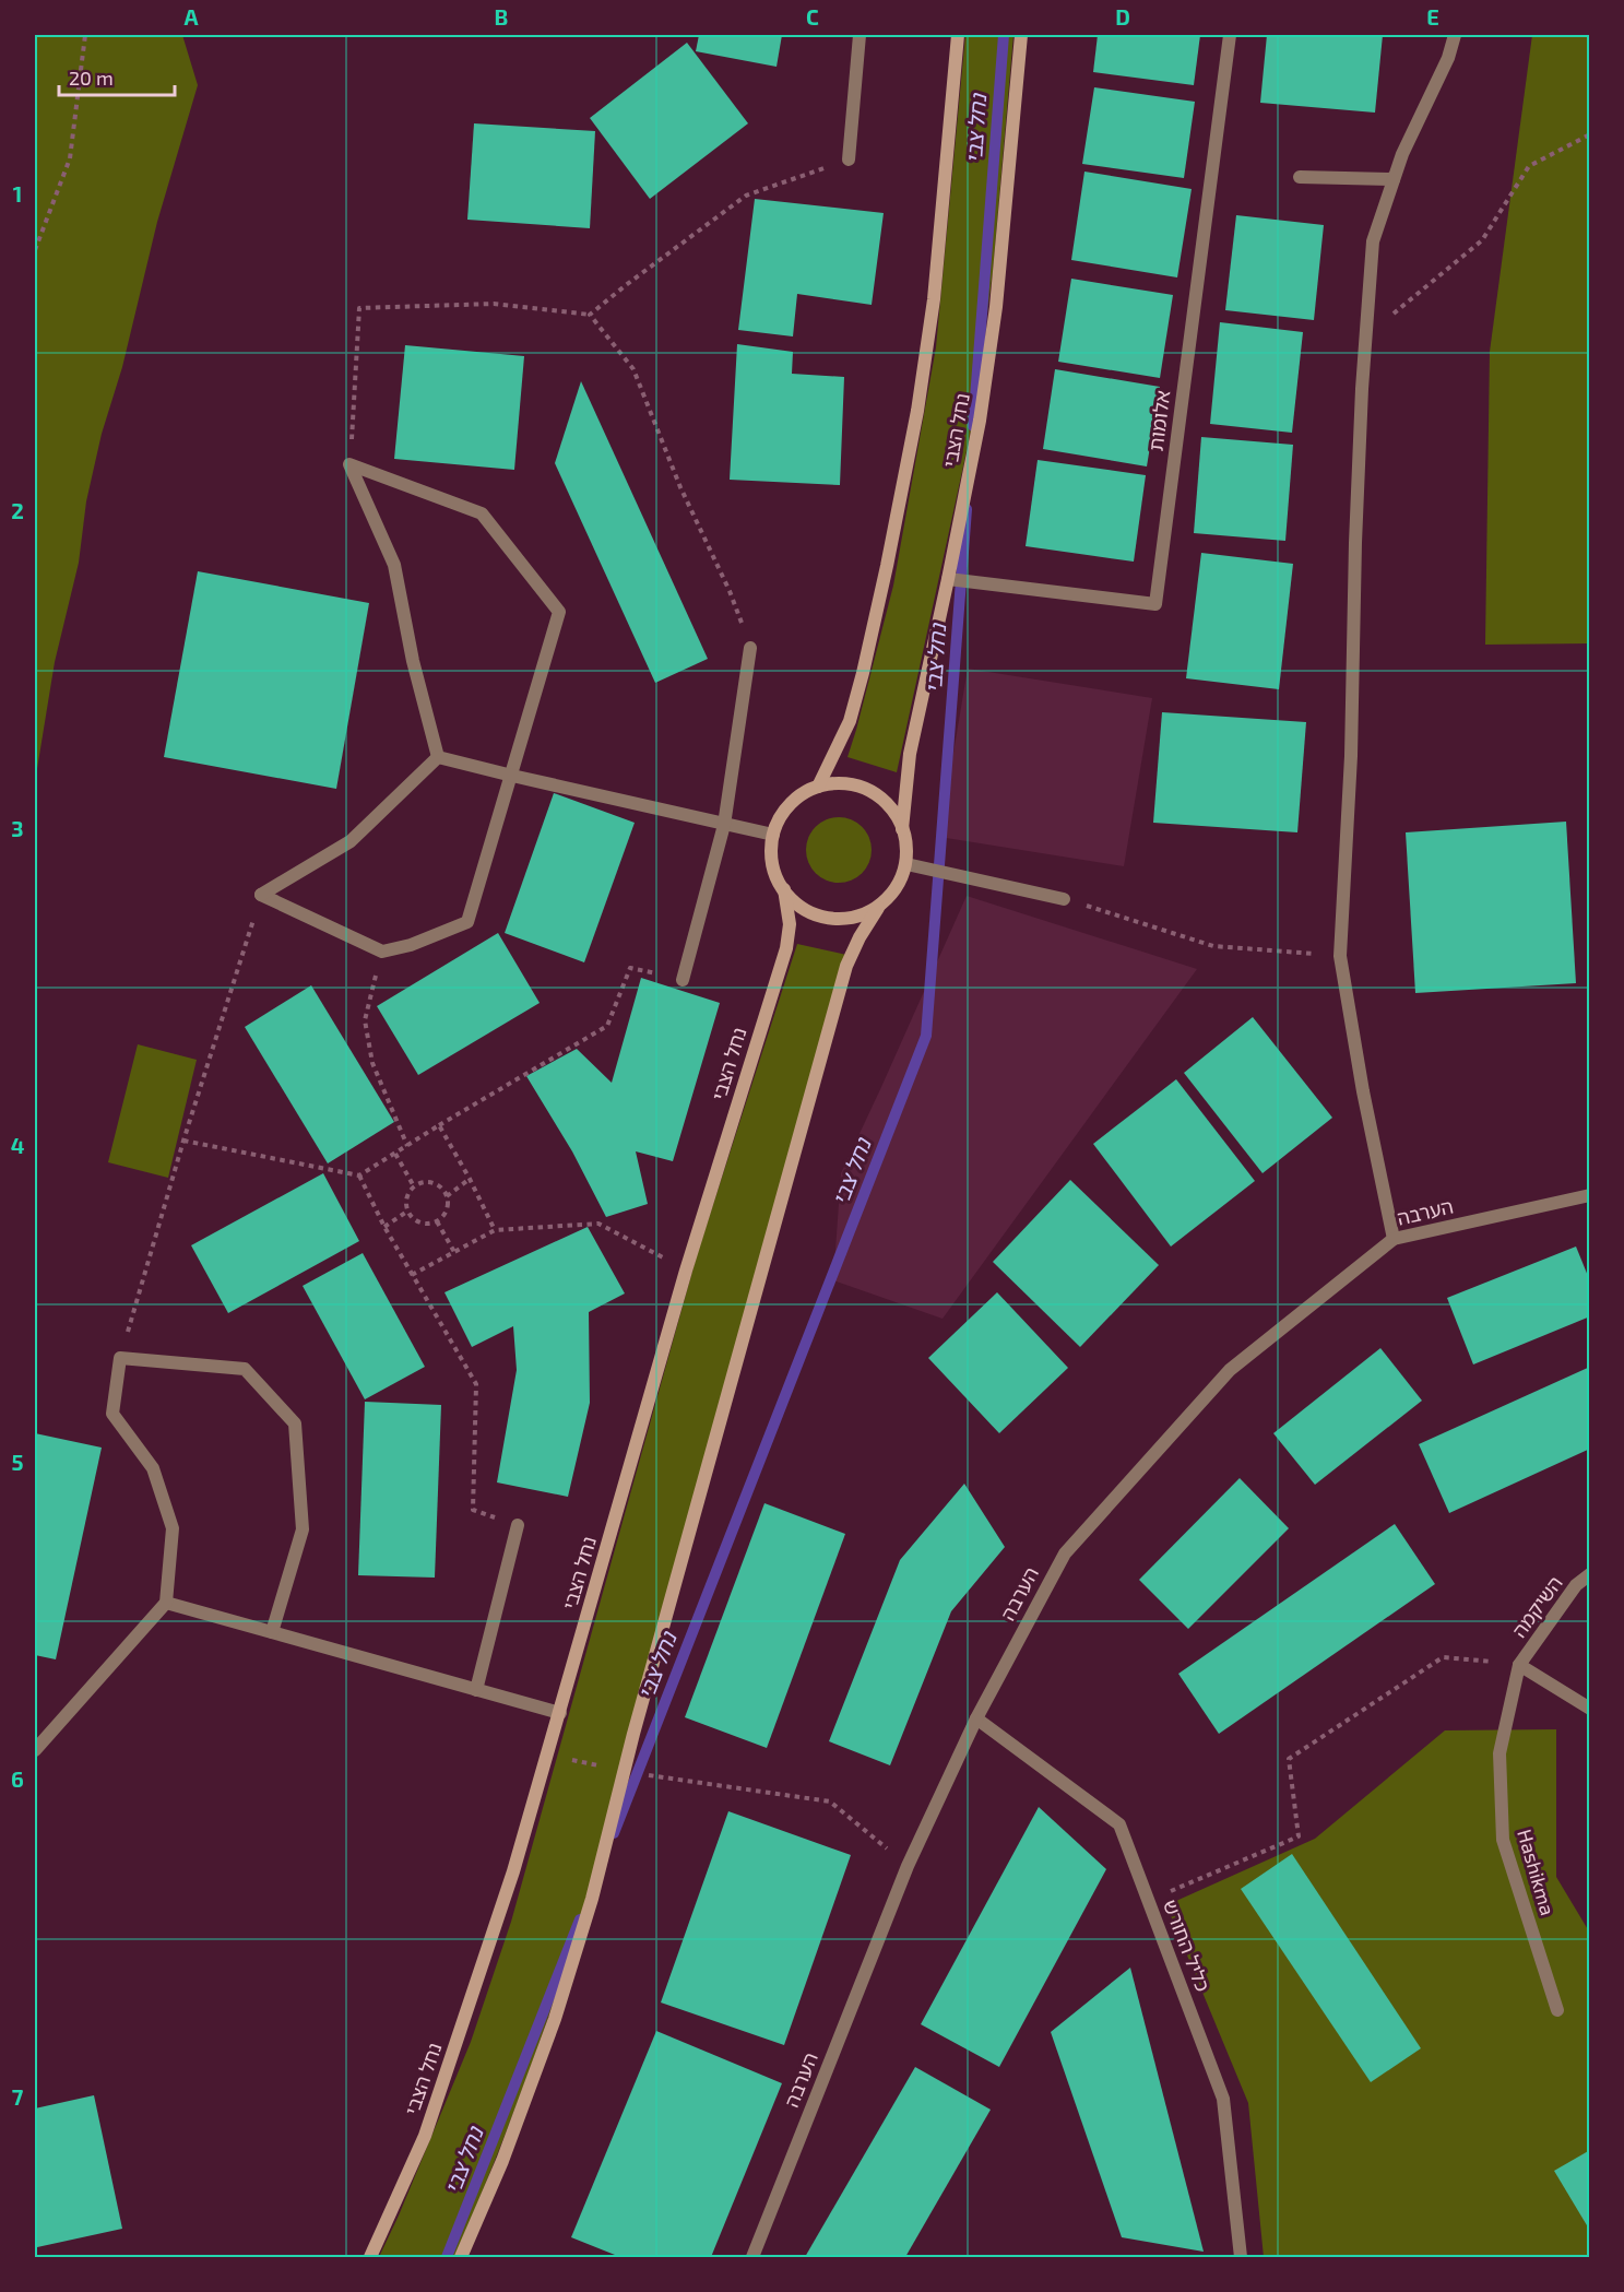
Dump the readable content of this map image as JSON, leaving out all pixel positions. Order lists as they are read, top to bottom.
{
  "streets": {
    "street": [
      "אלומות",
      "נחל הצבי",
      "הערבה",
      "השיקמה",
      "Hashikma",
      "כליל החורש"
    ]
  },
  "crossings": [
    ["אלומות", "נחל הצבי"],
    ["הערבה", "כליל החורש"],
    ["השיקמה", "Hashikma"]
  ],
  "water": ["נחל צבי"],
  "scale_bar": "20 m",
  "grid": {
    "columns": [
      "A",
      "B",
      "C",
      "D",
      "E"
    ],
    "rows": [
      "1",
      "2",
      "3",
      "4",
      "5",
      "6",
      "7"
    ]
  }
}
